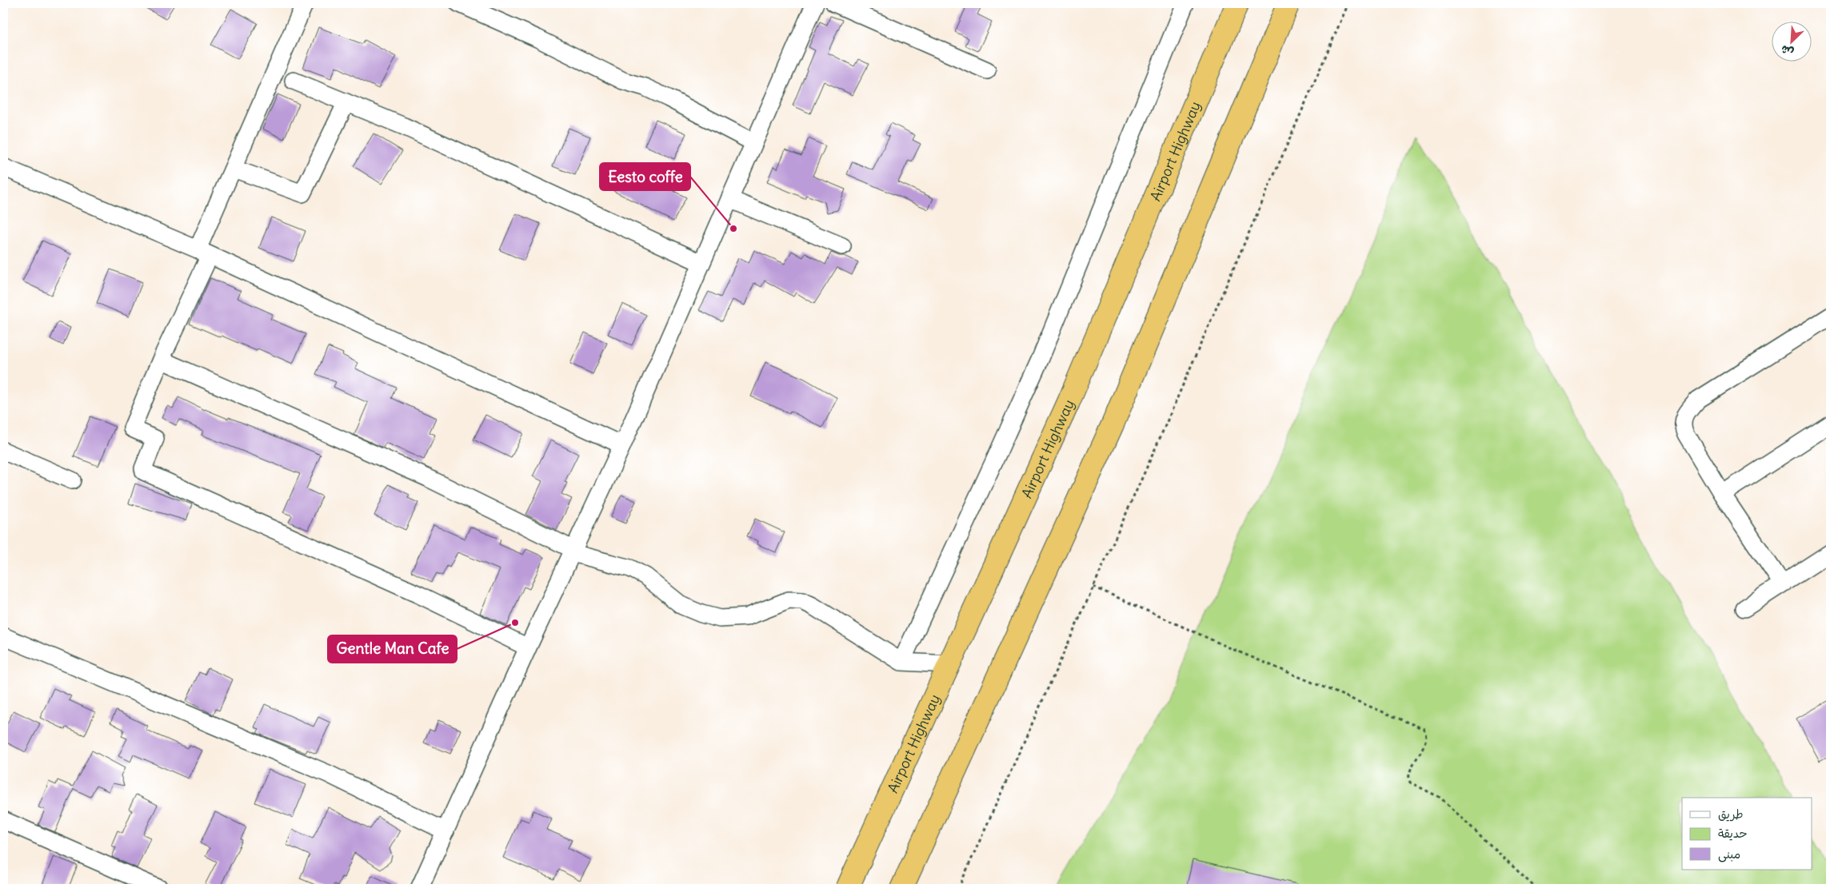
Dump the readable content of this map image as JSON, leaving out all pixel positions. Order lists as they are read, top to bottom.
{
  "streets": {
    "highway": ["Airport Highway"]
  },
  "places": ["Eesto coffe", "Gentle Man Cafe"],
  "legend": ["طريق", "حديقة", "مبنى"],
  "north": "bottom left"
}
